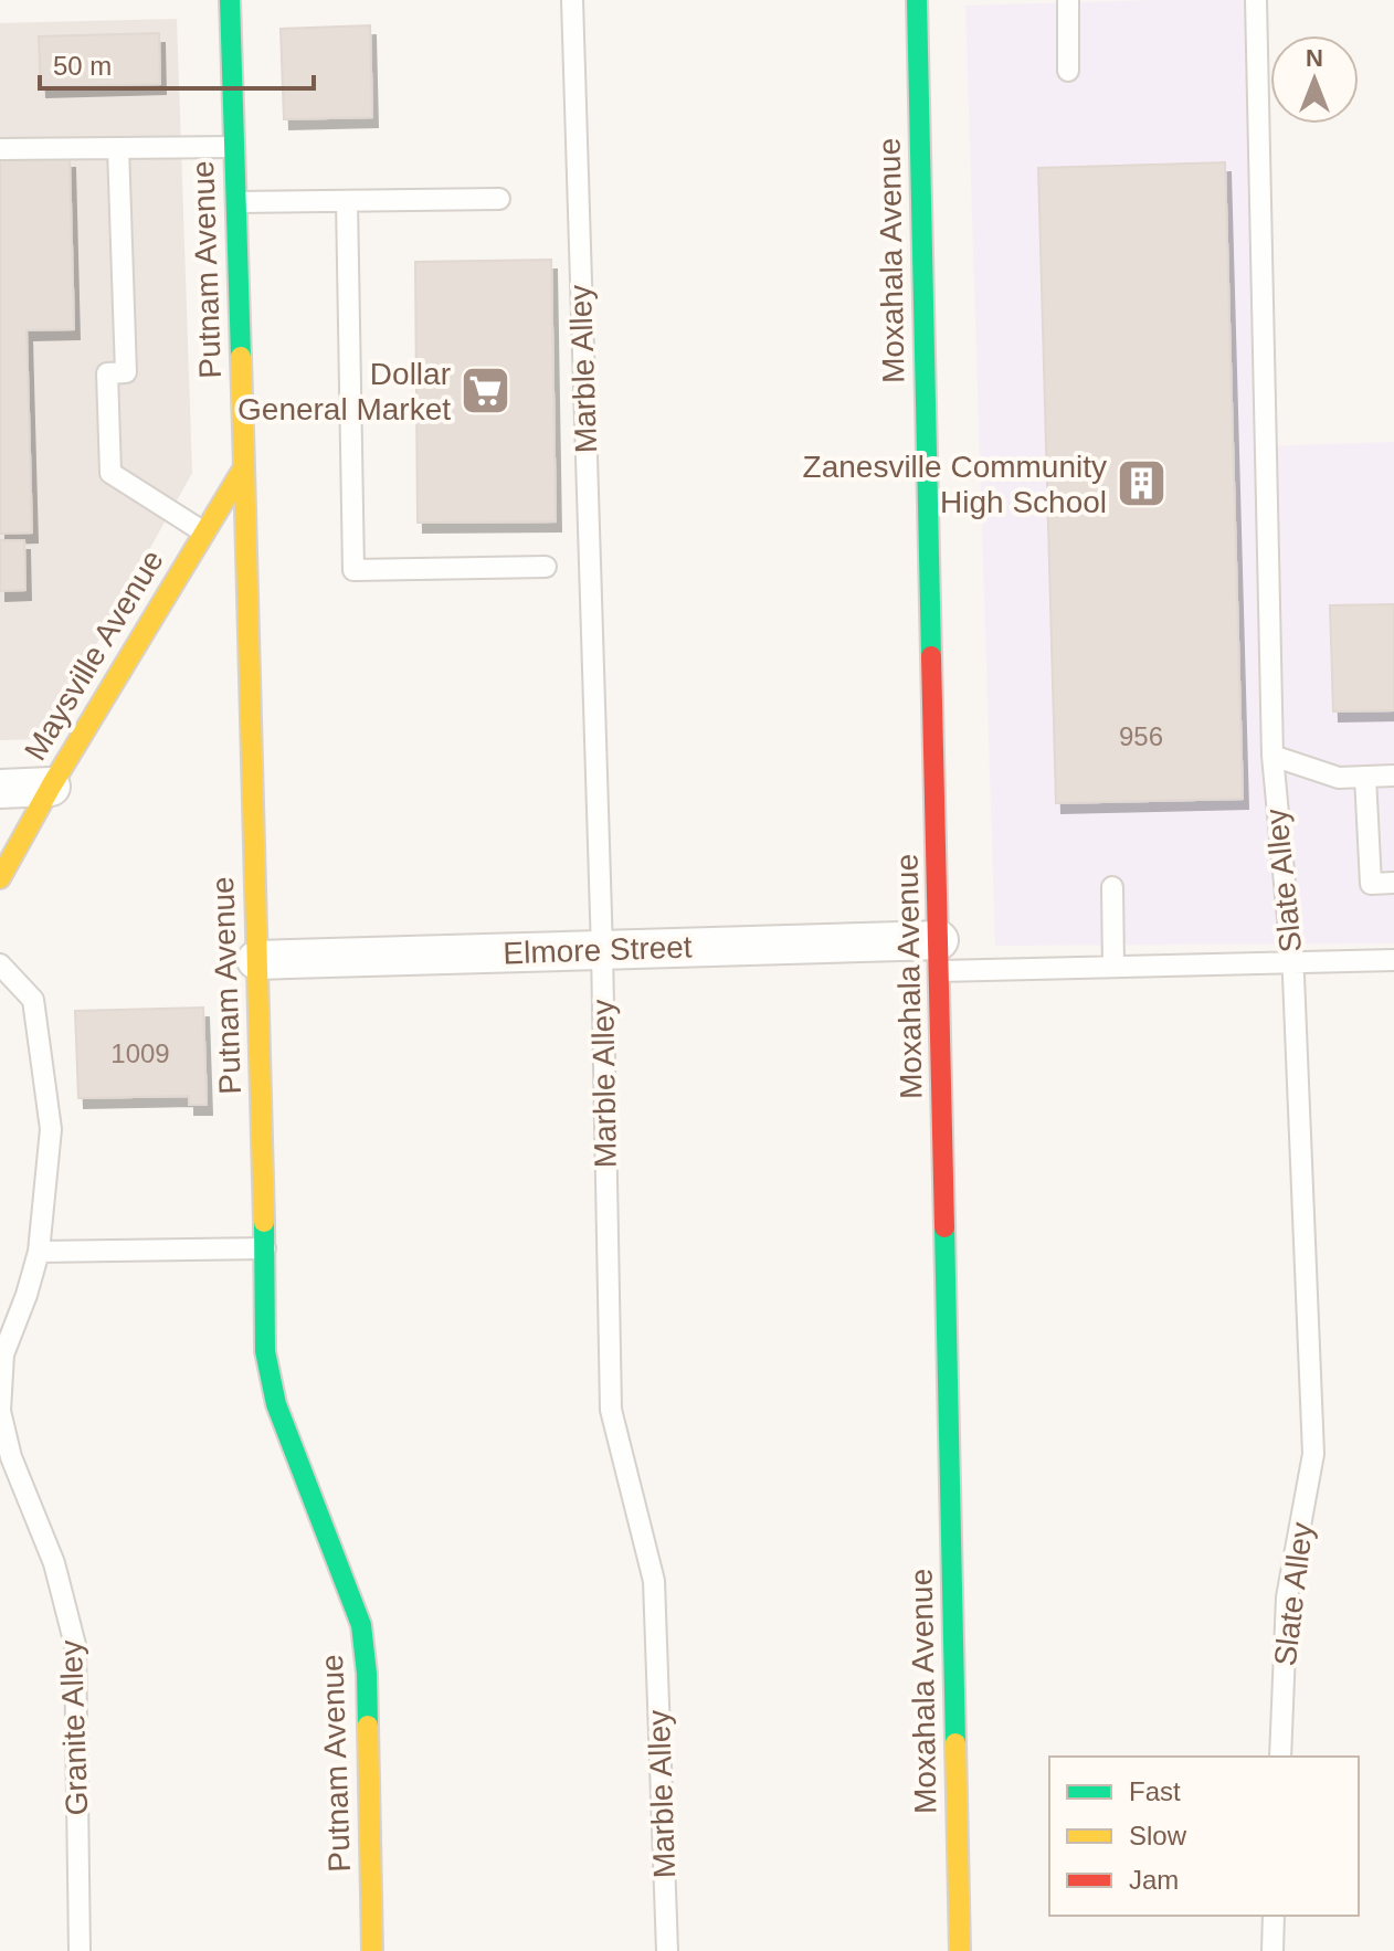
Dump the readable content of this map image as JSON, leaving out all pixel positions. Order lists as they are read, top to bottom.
{
  "streets": {
    "street": [
      "Moxahala Avenue",
      "Putnam Avenue",
      "Maysville Avenue",
      "Elmore Street"
    ],
    "lane": ["Marble Alley", "Slate Alley", "Granite Alley"]
  },
  "crossings": [
    ["Moxahala Avenue", "Elmore Street"],
    ["Putnam Avenue", "Maysville Avenue"],
    ["Putnam Avenue", "Elmore Street"],
    ["Marble Alley", "Elmore Street"]
  ],
  "places": {
    "supermarket": ["Dollar General Market"],
    "building": ["Zanesville Community High School"]
  },
  "house_numbers": ["956", "1009"],
  "legend": ["Fast", "Slow", "Jam"],
  "scale_bar": "50 m",
  "north": "top"
}
